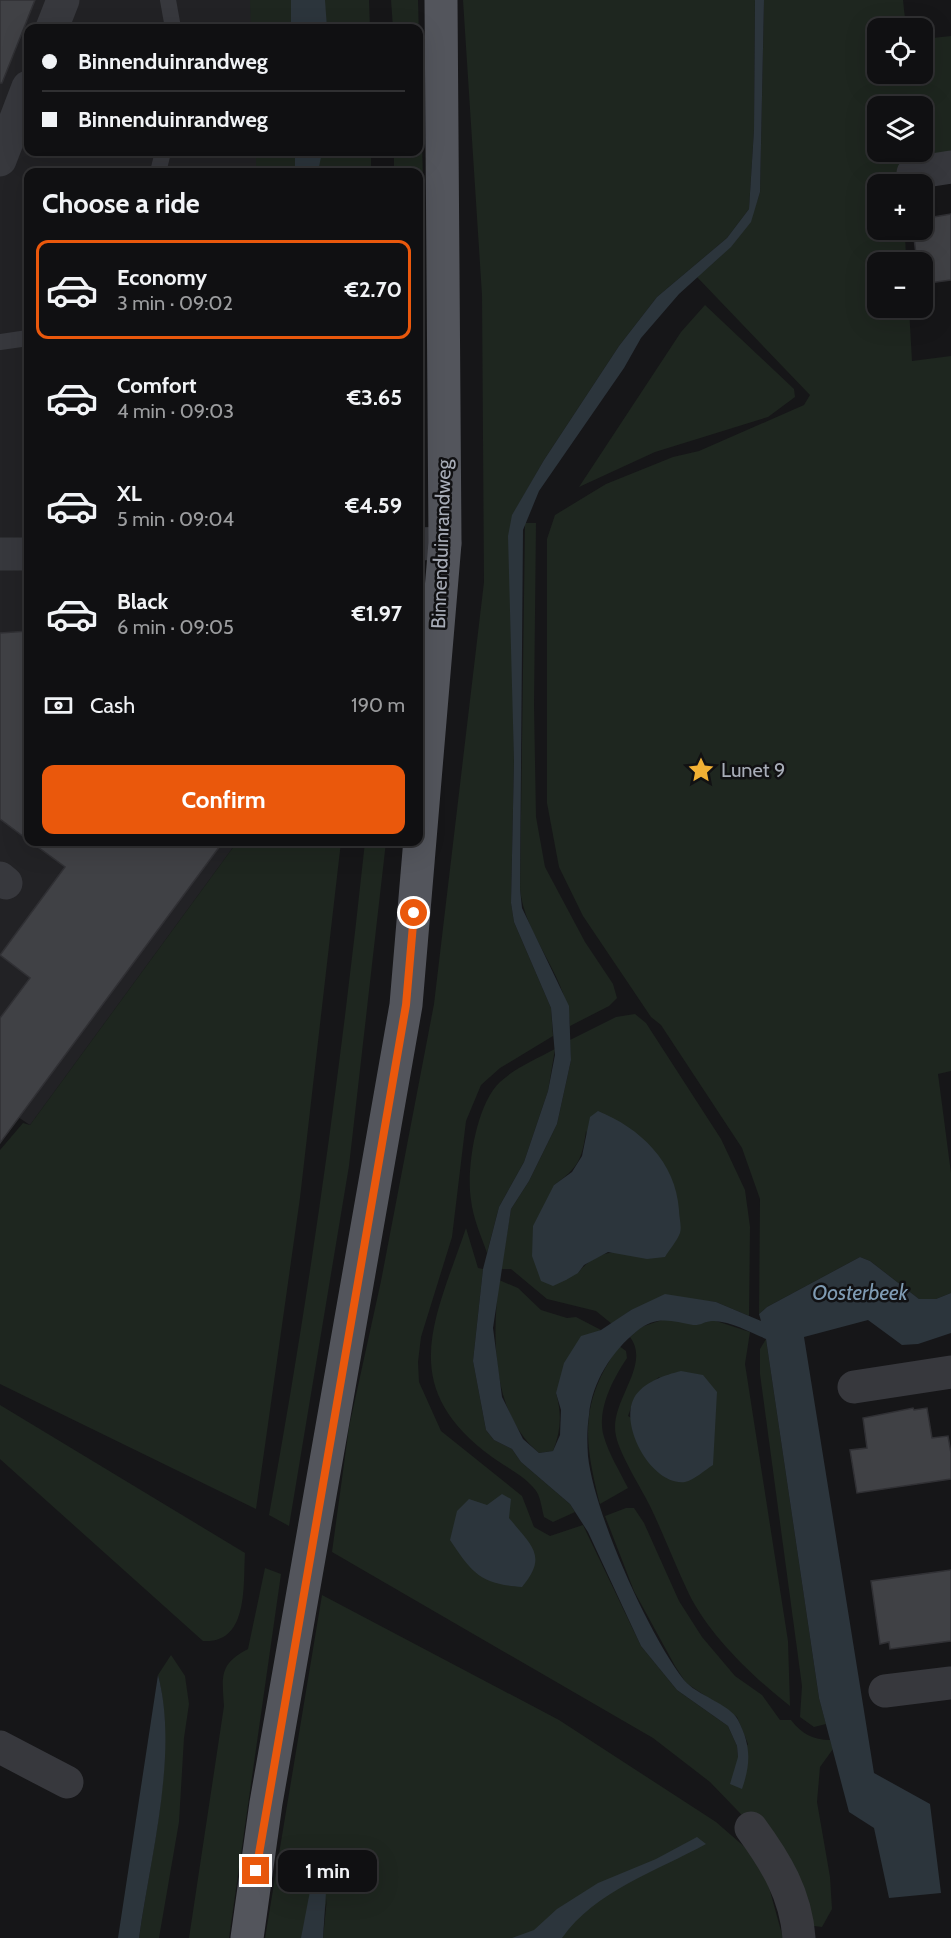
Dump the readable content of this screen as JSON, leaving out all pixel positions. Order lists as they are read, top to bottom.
{
  "streets": {
    "main road": ["Binnenduinrandweg"]
  },
  "water": ["Oosterbeek"],
  "places": {
    "place": ["Lunet 9"]
  },
  "page": {
    "map_buttons": ["+", "−"],
    "banner": ["Binnenduinrandweg", "Binnenduinrandweg"],
    "heading": "Choose a ride",
    "list": [
      {
        "name": "Economy",
        "note": "3 min · 09:02",
        "value": "€2.70"
      },
      {
        "name": "Comfort",
        "note": "4 min · 09:03",
        "value": "€3.65"
      },
      {
        "name": "XL",
        "note": "5 min · 09:04",
        "value": "€4.59"
      },
      {
        "name": "Black",
        "note": "6 min · 09:05",
        "value": "€1.97"
      }
    ],
    "pay": ["Cash", "190 m"],
    "buttons": "Confirm",
    "bubble": "1 min"
  }
}
